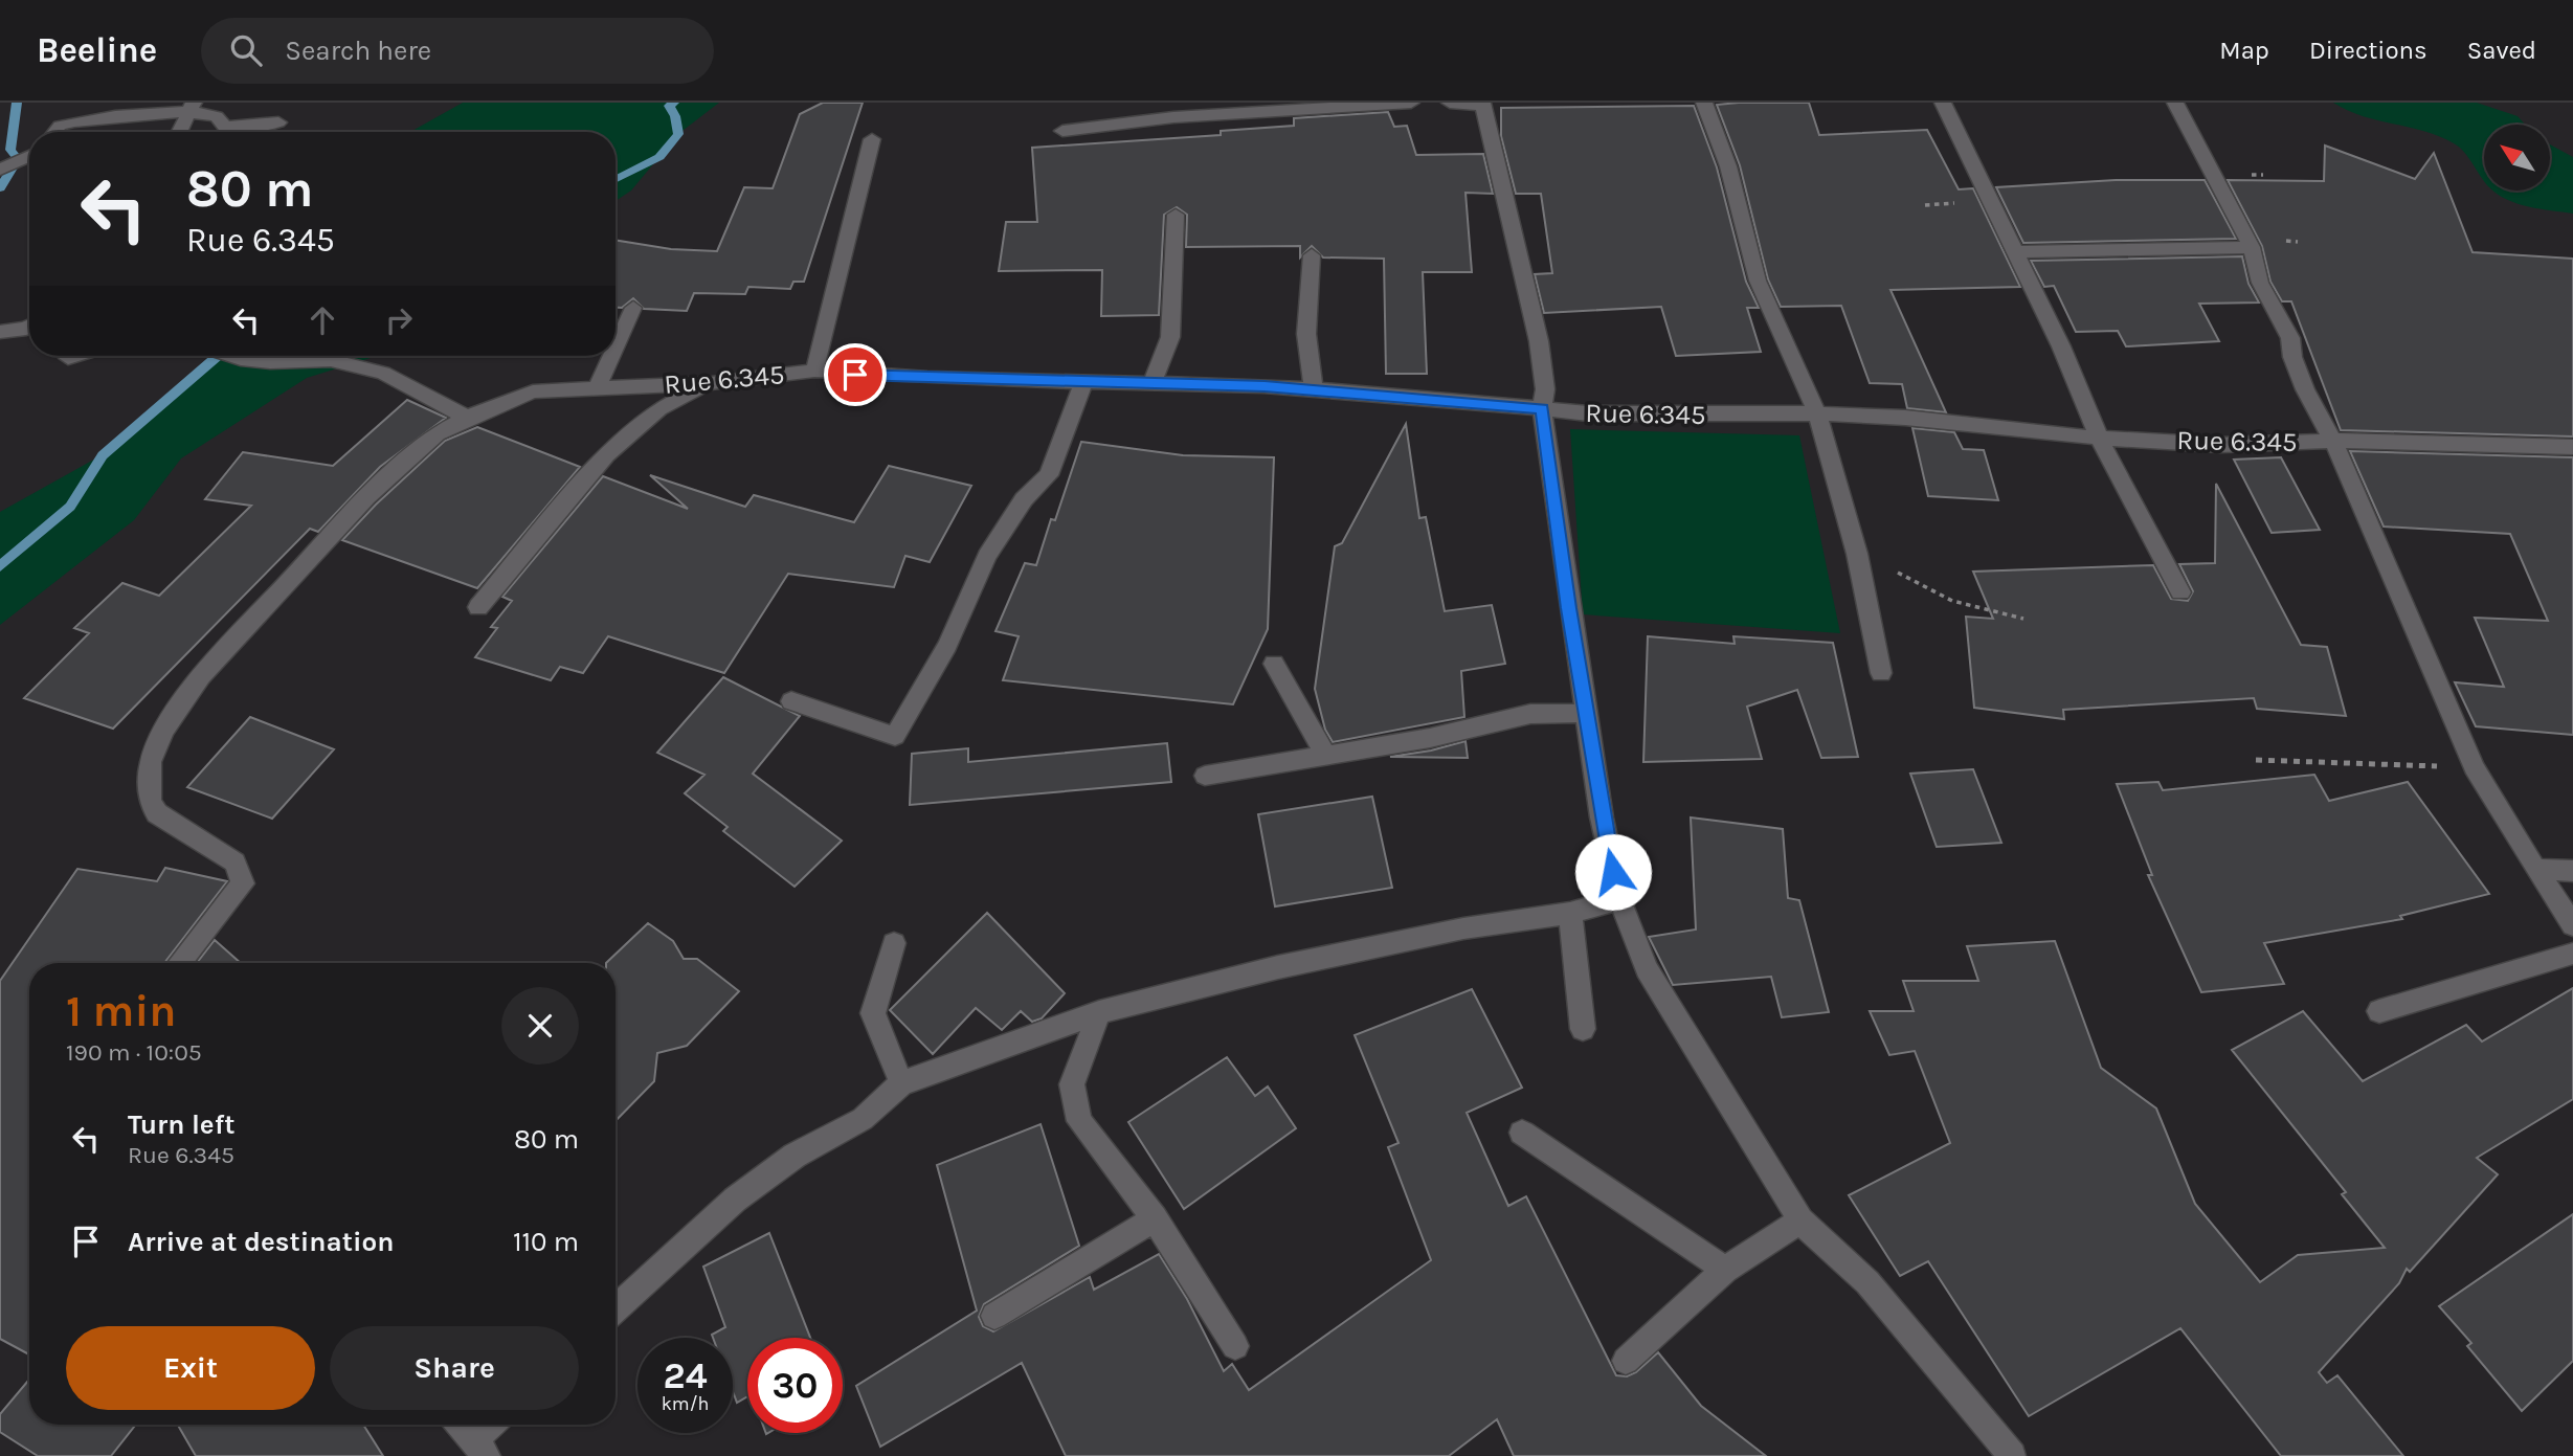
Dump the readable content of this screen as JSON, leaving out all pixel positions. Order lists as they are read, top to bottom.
{
  "streets": {
    "street": ["Rue 6.345"]
  },
  "north": "top left",
  "page": {
    "header": "Beeline",
    "search": "Search here",
    "nav": ["Map", "Directions", "Saved"],
    "turn": ["80 m", "Rue 6.345"],
    "heading": ["1 min", "190 m · 10:05"],
    "list": [
      {
        "name": "Turn left",
        "note": "Rue 6.345",
        "value": "80 m"
      },
      {
        "name": "Arrive at destination",
        "value": "110 m"
      }
    ],
    "buttons": ["Exit", "Share"],
    "speed": "24 km/h",
    "limit": "30"
  }
}
